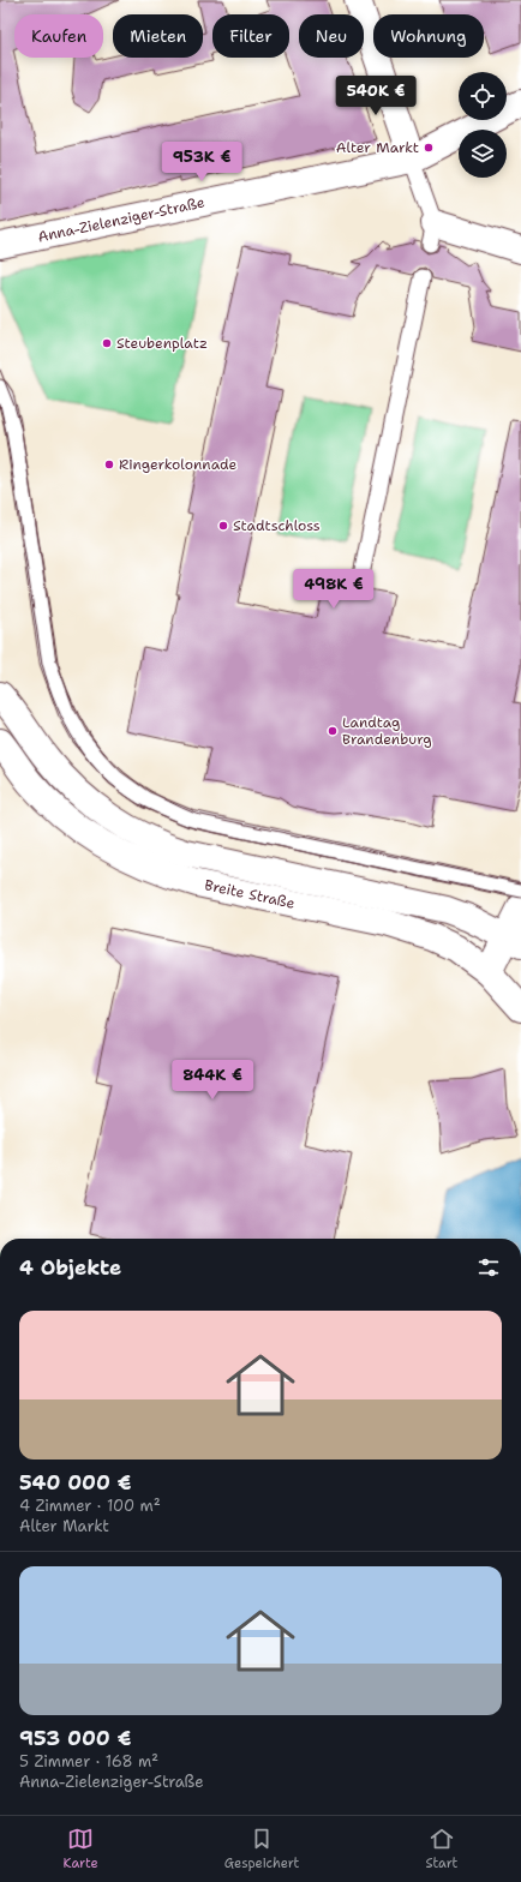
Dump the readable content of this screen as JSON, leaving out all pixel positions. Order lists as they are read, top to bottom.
{
  "streets": {
    "main road": ["Anna-Zielenziger-Straße", "Breite Straße"]
  },
  "places": [
    "Alter Markt",
    "Steubenplatz",
    "Ringerkolonnade",
    "Stadtschloss",
    "Landtag Brandenburg"
  ],
  "page": {
    "chip": [
      "Kaufen",
      "Mieten",
      "Filter",
      "Neu",
      "Wohnung"
    ],
    "price": [
      "540K €",
      "953K €",
      "498K €",
      "844K €"
    ],
    "heading": "4 Objekte",
    "list": [
      {
        "name": "540 000 €",
        "note": "4 Zimmer · 100 m² · Alter Markt"
      },
      {
        "name": "953 000 €",
        "note": "5 Zimmer · 168 m² · Anna-Zielenziger-Straße"
      }
    ],
    "tabs": ["Karte", "Gespeichert", "Start"]
  }
}
